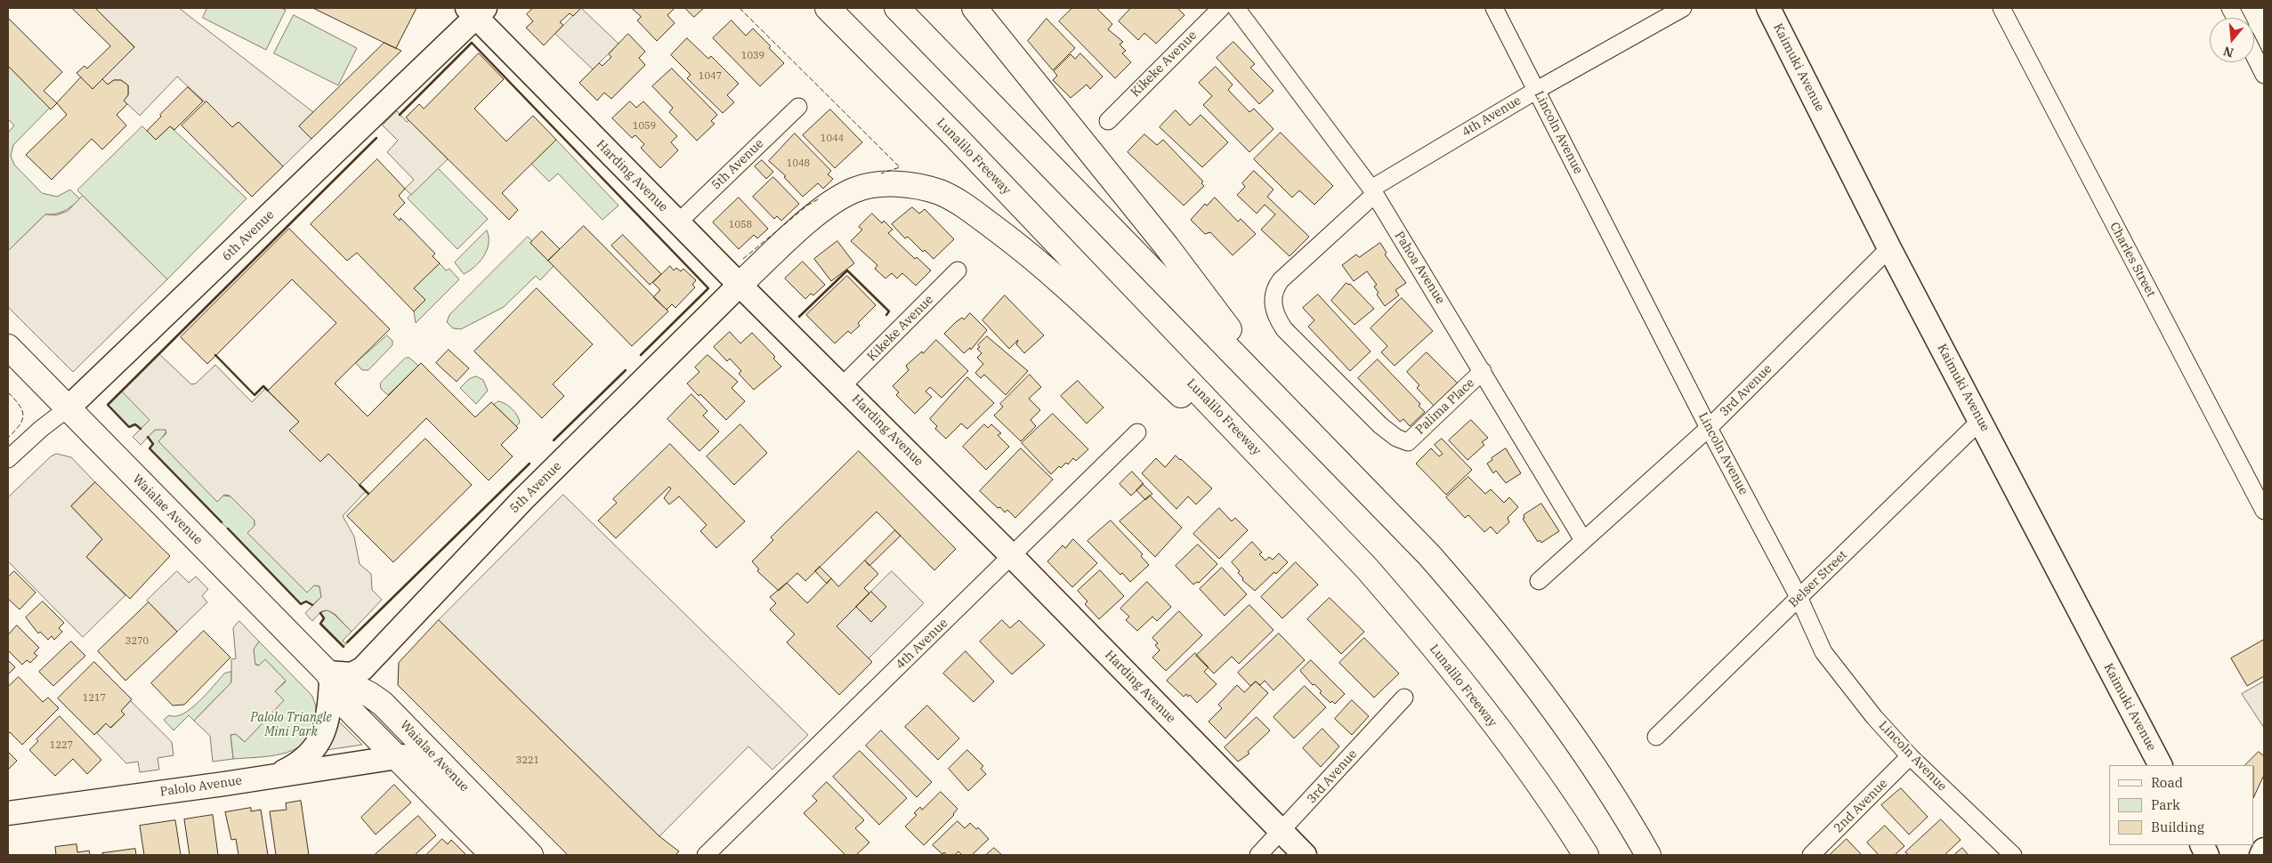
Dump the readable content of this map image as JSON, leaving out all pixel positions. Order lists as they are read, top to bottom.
{
  "streets": {
    "main road": ["Lunalilo Freeway", "Waialae Avenue"],
    "street": [
      "Kikeke Avenue",
      "Kaimuki Avenue",
      "4th Avenue",
      "Lincoln Avenue",
      "5th Avenue",
      "Harding Avenue",
      "6th Avenue",
      "Charles Street",
      "Pahoa Avenue",
      "3rd Avenue",
      "Palima Place",
      "Belser Street",
      "Palolo Avenue",
      "2nd Avenue"
    ]
  },
  "crossings": [
    ["Kikeke Avenue", "Harding Avenue"],
    ["Kaimuki Avenue", "3rd Avenue"],
    ["Kaimuki Avenue", "Belser Street"],
    ["4th Avenue", "Lincoln Avenue"],
    ["4th Avenue", "Harding Avenue"],
    ["4th Avenue", "Pahoa Avenue"],
    ["4th Avenue", "Palima Place"],
    ["Lincoln Avenue", "3rd Avenue"],
    ["Lincoln Avenue", "Belser Street"],
    ["Lincoln Avenue", "2nd Avenue"],
    ["5th Avenue", "Harding Avenue"],
    ["5th Avenue", "Waialae Avenue"],
    ["Harding Avenue", "6th Avenue"],
    ["Harding Avenue", "3rd Avenue"],
    ["6th Avenue", "Waialae Avenue"],
    ["Pahoa Avenue", "3rd Avenue"],
    ["Pahoa Avenue", "Palima Place"],
    ["Waialae Avenue", "Palolo Avenue"]
  ],
  "parks": ["Palolo Triangle Mini Park"],
  "house_numbers": [
    "1039",
    "1047",
    "1059",
    "1044",
    "1048",
    "1058",
    "3270",
    "1217",
    "1227",
    "3221"
  ],
  "legend": ["Road", "Park", "Building"],
  "north": "bottom"
}
